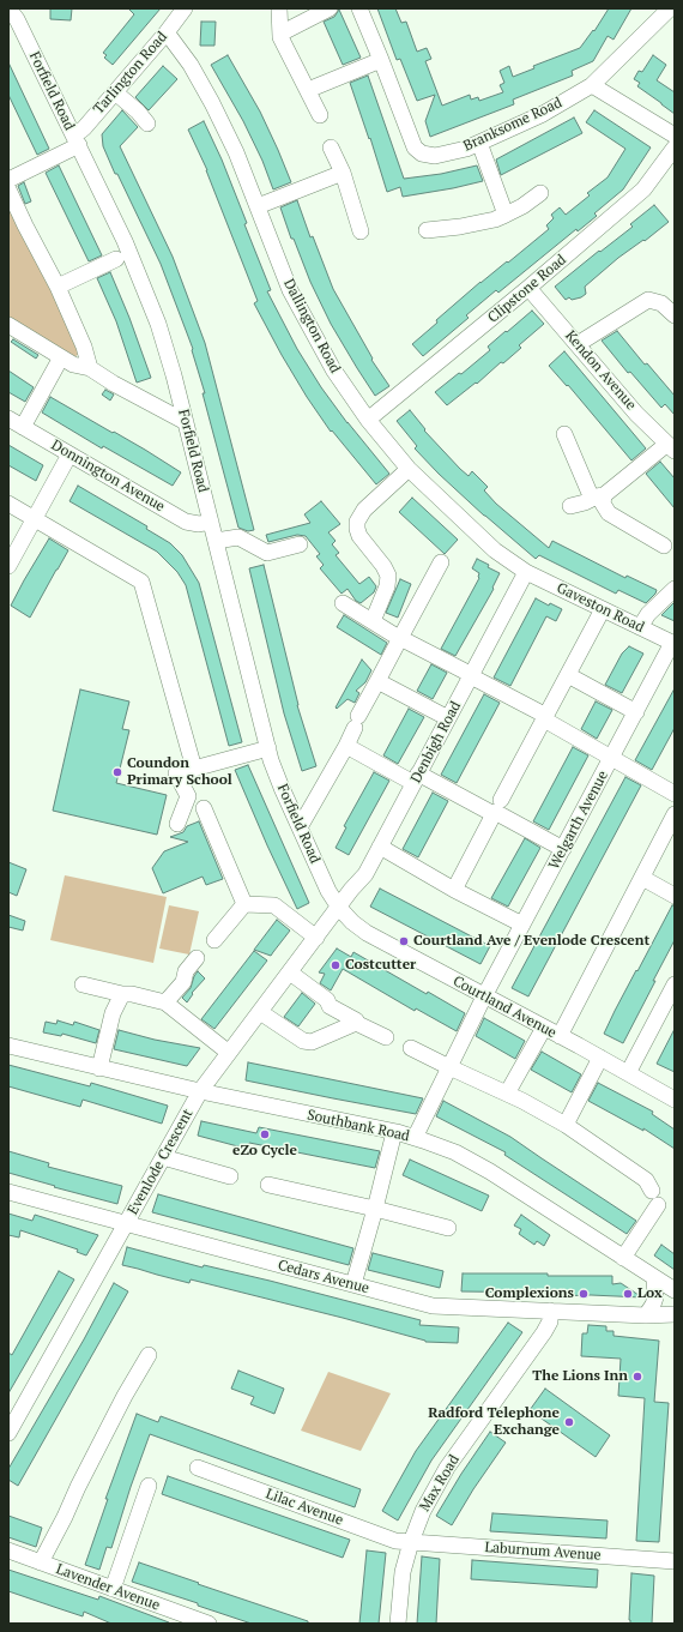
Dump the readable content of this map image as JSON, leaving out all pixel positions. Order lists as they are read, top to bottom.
{
  "streets": {
    "street": [
      "Tarlington Road",
      "Forfield Road",
      "Branksome Road",
      "Clipstone Road",
      "Dallington Road",
      "Kendon Avenue",
      "Donnington Avenue",
      "Gaveston Road",
      "Denbigh Road",
      "Welgarth Avenue",
      "Courtland Avenue",
      "Southbank Road",
      "Evenlode Crescent",
      "Cedars Avenue",
      "Max Road",
      "Lilac Avenue",
      "Laburnum Avenue",
      "Lavender Avenue"
    ]
  },
  "crossings": [
    ["Tarlington Road", "Forfield Road"],
    ["Tarlington Road", "Dallington Road"],
    ["Forfield Road", "Donnington Avenue"],
    ["Forfield Road", "Denbigh Road"],
    ["Forfield Road", "Courtland Avenue"],
    ["Forfield Road", "Evenlode Crescent"],
    ["Clipstone Road", "Dallington Road"],
    ["Clipstone Road", "Kendon Avenue"],
    ["Dallington Road", "Gaveston Road"],
    ["Dallington Road", "Denbigh Road"],
    ["Gaveston Road", "Denbigh Road"],
    ["Gaveston Road", "Welgarth Avenue"],
    ["Denbigh Road", "Courtland Avenue"],
    ["Denbigh Road", "Evenlode Crescent"],
    ["Welgarth Avenue", "Courtland Avenue"],
    ["Welgarth Avenue", "Southbank Road"],
    ["Courtland Avenue", "Evenlode Crescent"],
    ["Southbank Road", "Evenlode Crescent"],
    ["Evenlode Crescent", "Cedars Avenue"],
    ["Cedars Avenue", "Max Road"],
    ["Max Road", "Lilac Avenue"],
    ["Max Road", "Laburnum Avenue"],
    ["Lilac Avenue", "Laburnum Avenue"]
  ],
  "places": [
    "Coundon Primary School",
    "Courtland Ave / Evenlode Crescent",
    "Costcutter",
    "eZo Cycle",
    "Complexions",
    "Lox",
    "The Lions Inn",
    "Radford Telephone Exchange"
  ]
}
